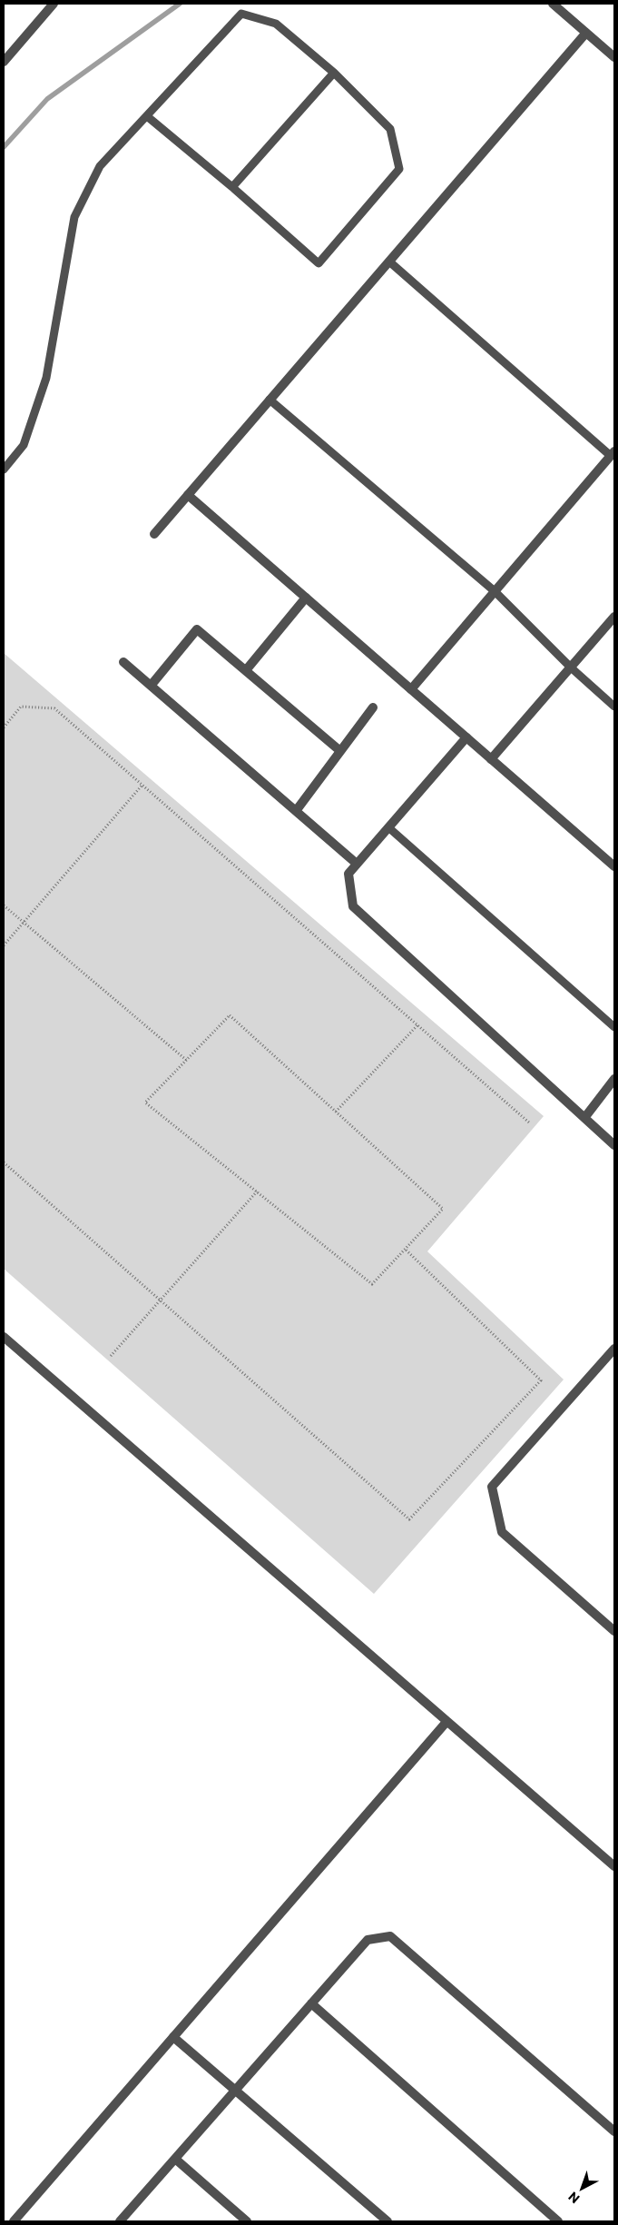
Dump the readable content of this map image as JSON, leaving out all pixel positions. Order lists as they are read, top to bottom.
{
  "north": "bottom left"
}
